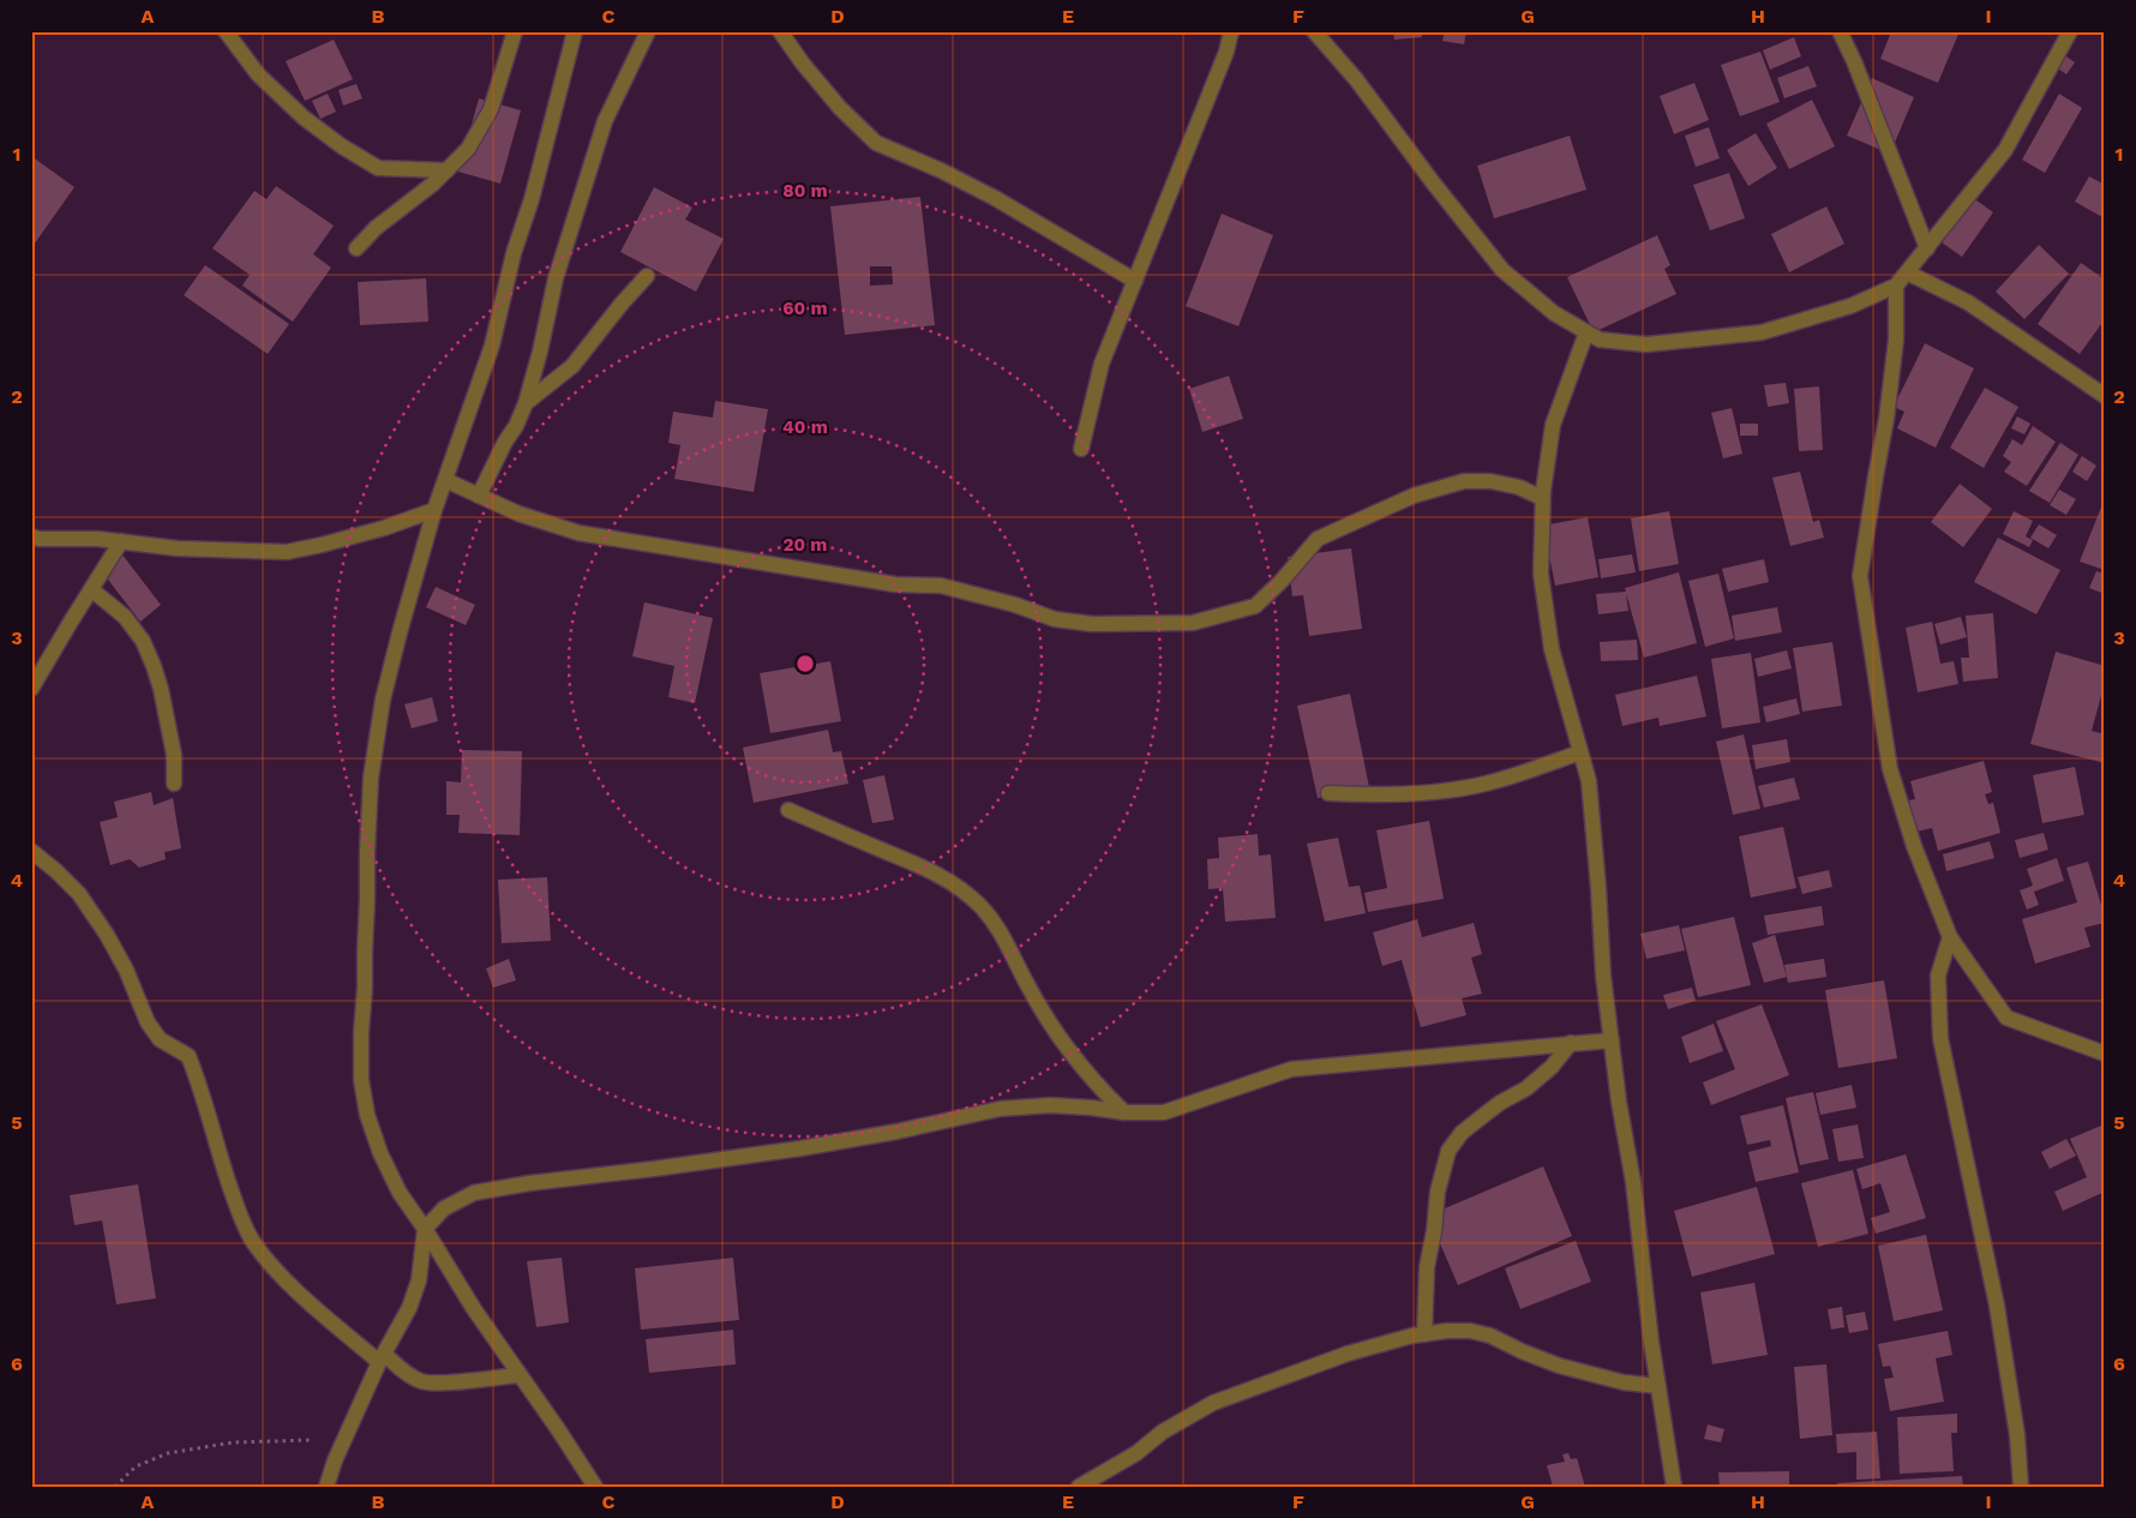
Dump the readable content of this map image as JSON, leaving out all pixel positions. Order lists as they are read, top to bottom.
{
  "grid": {
    "columns": [
      "A",
      "B",
      "C",
      "D",
      "E",
      "F",
      "G",
      "H",
      "I"
    ],
    "rows": [
      "1",
      "2",
      "3",
      "4",
      "5",
      "6"
    ]
  },
  "rings": [
    "80 m",
    "60 m",
    "40 m",
    "20 m"
  ]
}
